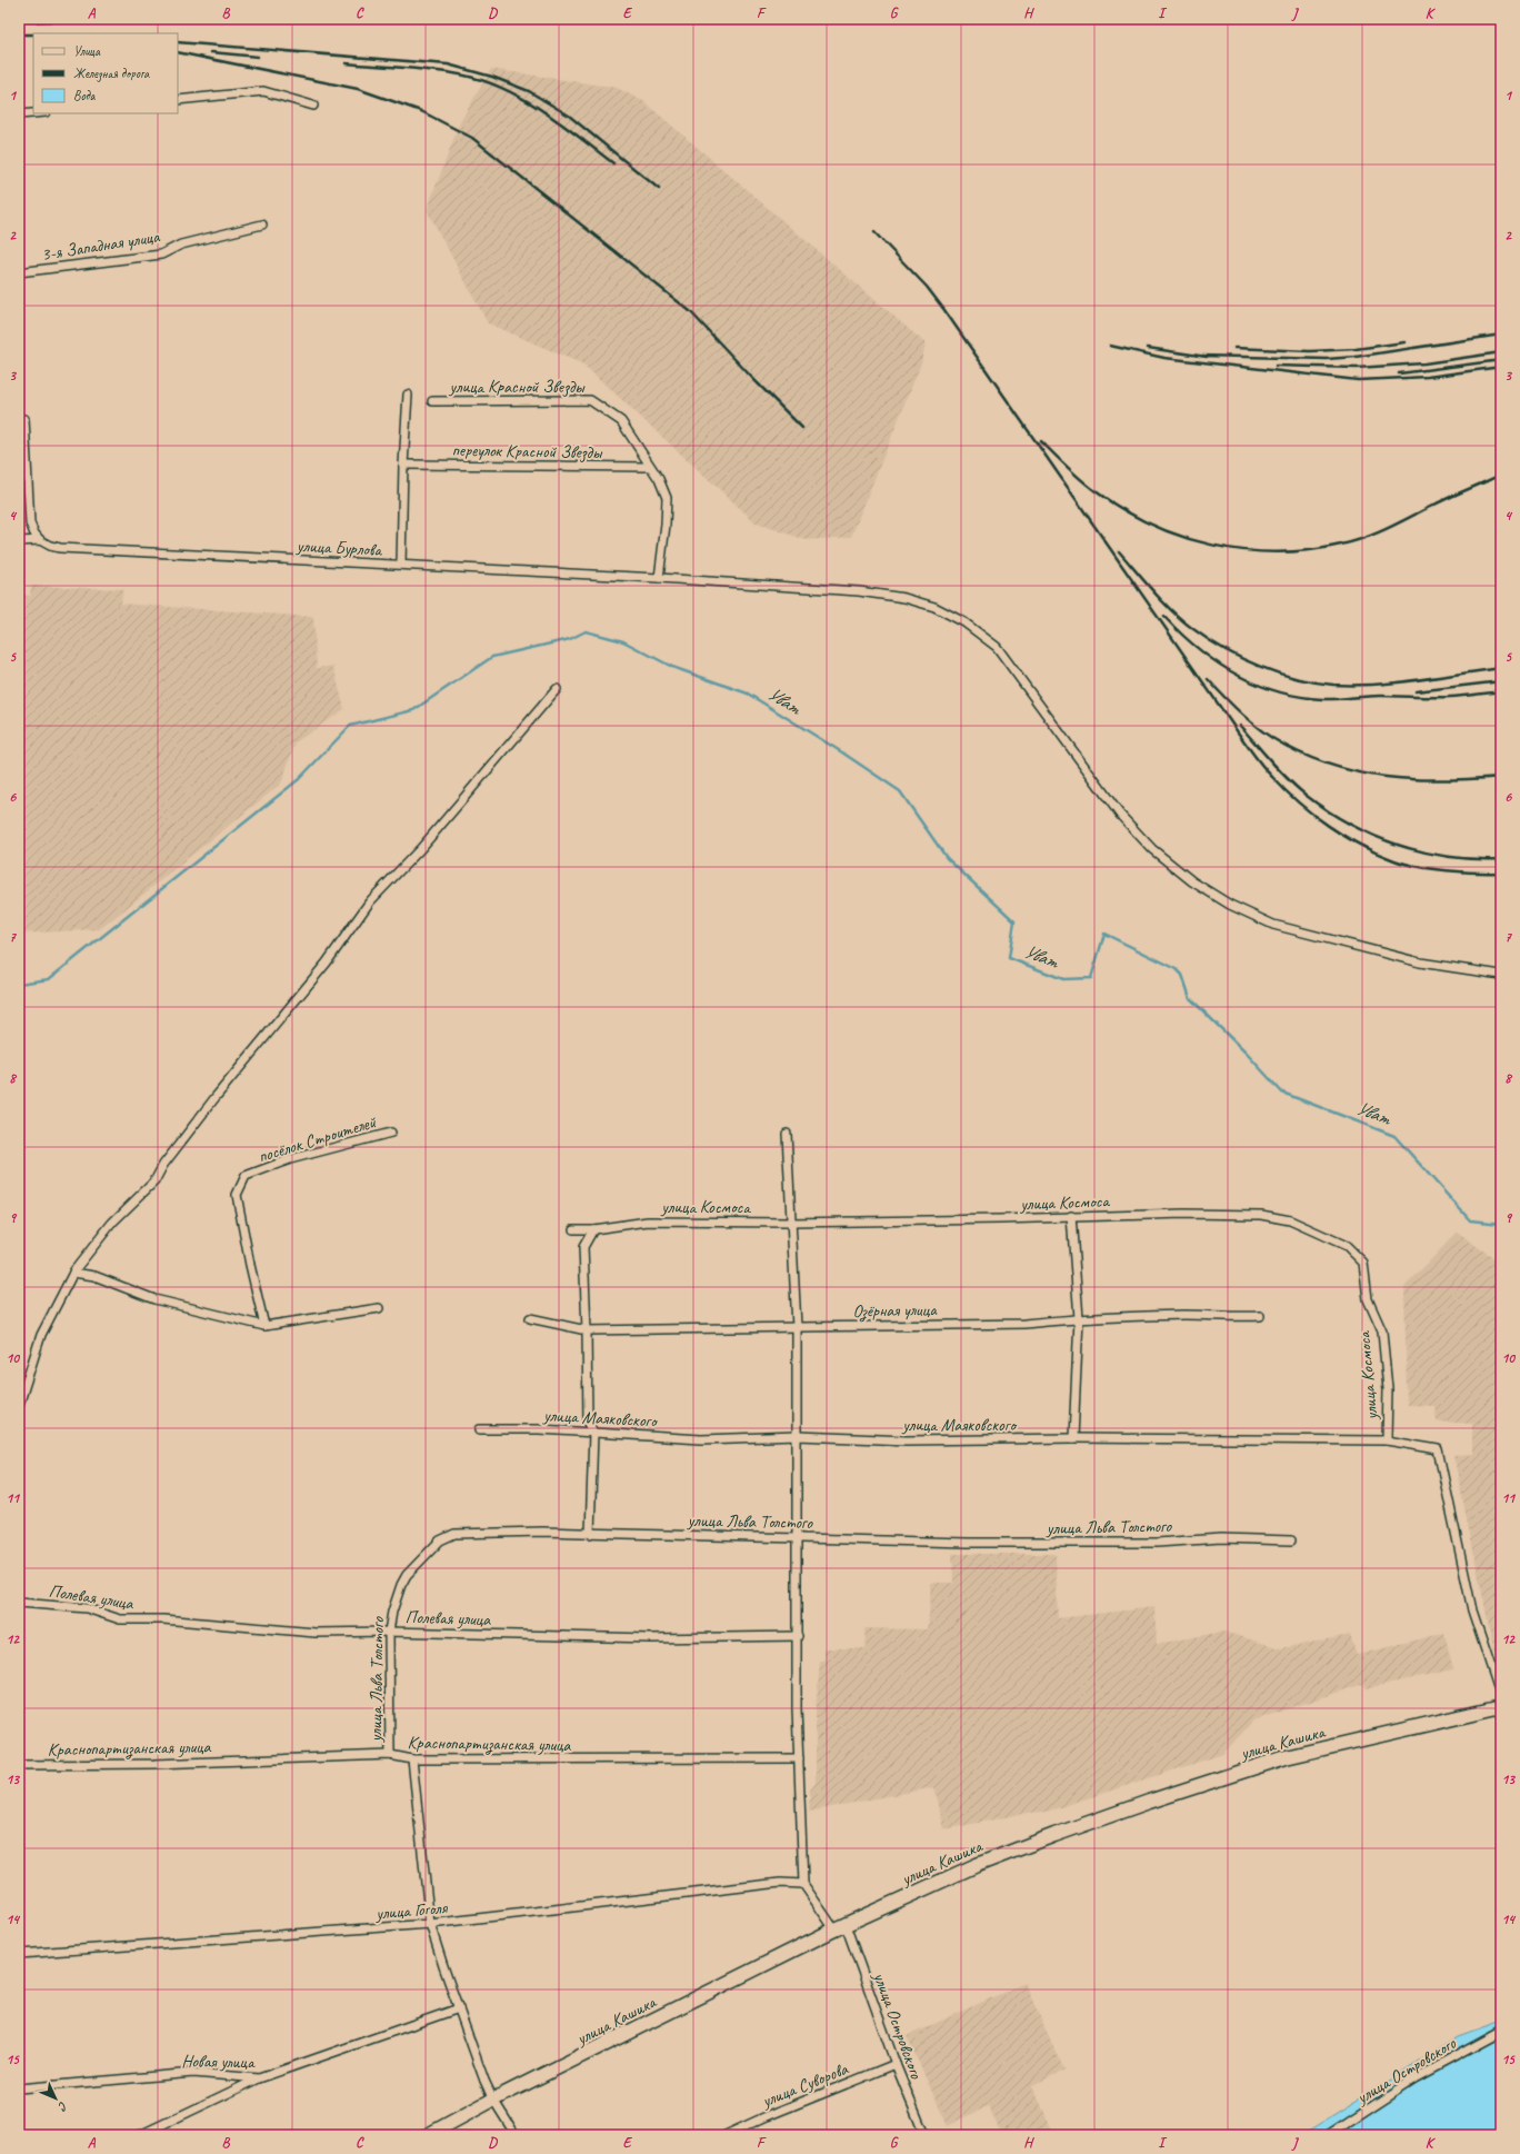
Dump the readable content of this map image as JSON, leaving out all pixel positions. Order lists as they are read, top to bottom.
{
  "streets": {
    "highway": ["улица Кашика"],
    "street": [
      "3-я Западная улица",
      "улица Красной Звезды",
      "переулок Красной Звезды",
      "улица Бурлова",
      "посёлок Строителей",
      "улица Космоса",
      "Озёрная улица",
      "улица Маяковского",
      "улица Льва Толстого",
      "Полевая улица",
      "Краснопартизанская улица",
      "улица Гоголя",
      "улица Островского",
      "Новая улица",
      "улица Суворова"
    ]
  },
  "crossings": [
    ["улица Красной Звезды", "переулок Красной Звезды"],
    ["улица Красной Звезды", "улица Бурлова"],
    ["улица Космоса", "улица Маяковского"],
    ["улица Льва Толстого", "Полевая улица"],
    ["улица Льва Толстого", "Краснопартизанская улица"],
    ["улица Кашика", "улица Островского"],
    ["улица Гоголя", "улица Островского"],
    ["улица Островского", "улица Суворова"]
  ],
  "water": ["Уват"],
  "legend": ["Улица", "Железная дорога", "Вода"],
  "north": "bottom right",
  "grid": {
    "columns": [
      "A",
      "B",
      "C",
      "D",
      "E",
      "F",
      "G",
      "H",
      "I",
      "J",
      "K"
    ],
    "rows": [
      "1",
      "2",
      "3",
      "4",
      "5",
      "6",
      "7",
      "8",
      "9",
      "10",
      "11",
      "12",
      "13",
      "14",
      "15"
    ]
  }
}
